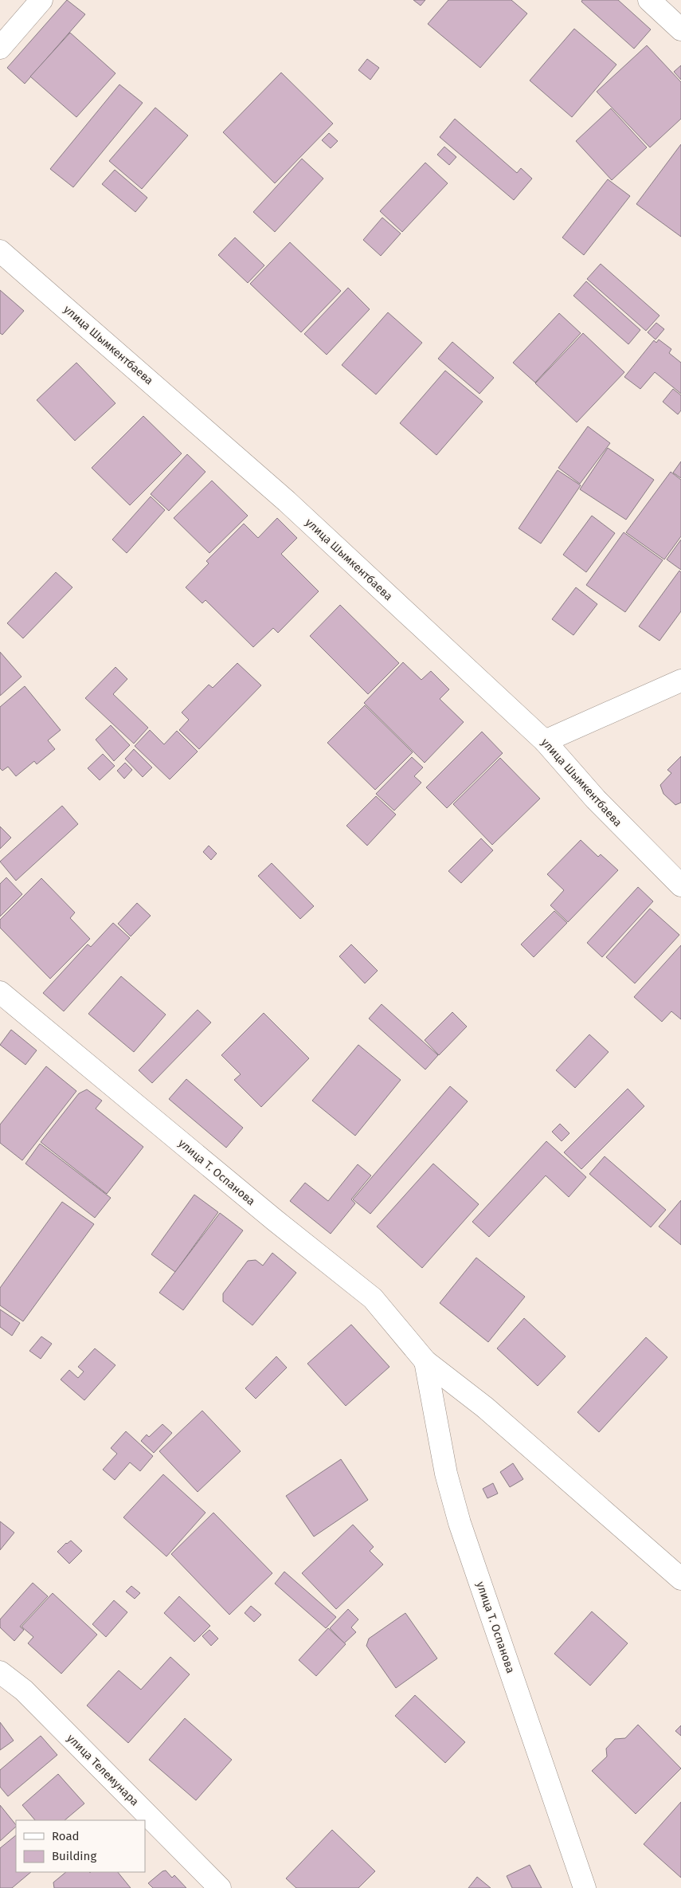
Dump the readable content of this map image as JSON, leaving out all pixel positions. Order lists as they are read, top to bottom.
{
  "streets": {
    "street": ["улица Шымкентбаева", "улица Т. Оспанова", "улица Телемунара"]
  },
  "legend": ["Road", "Building"]
}
